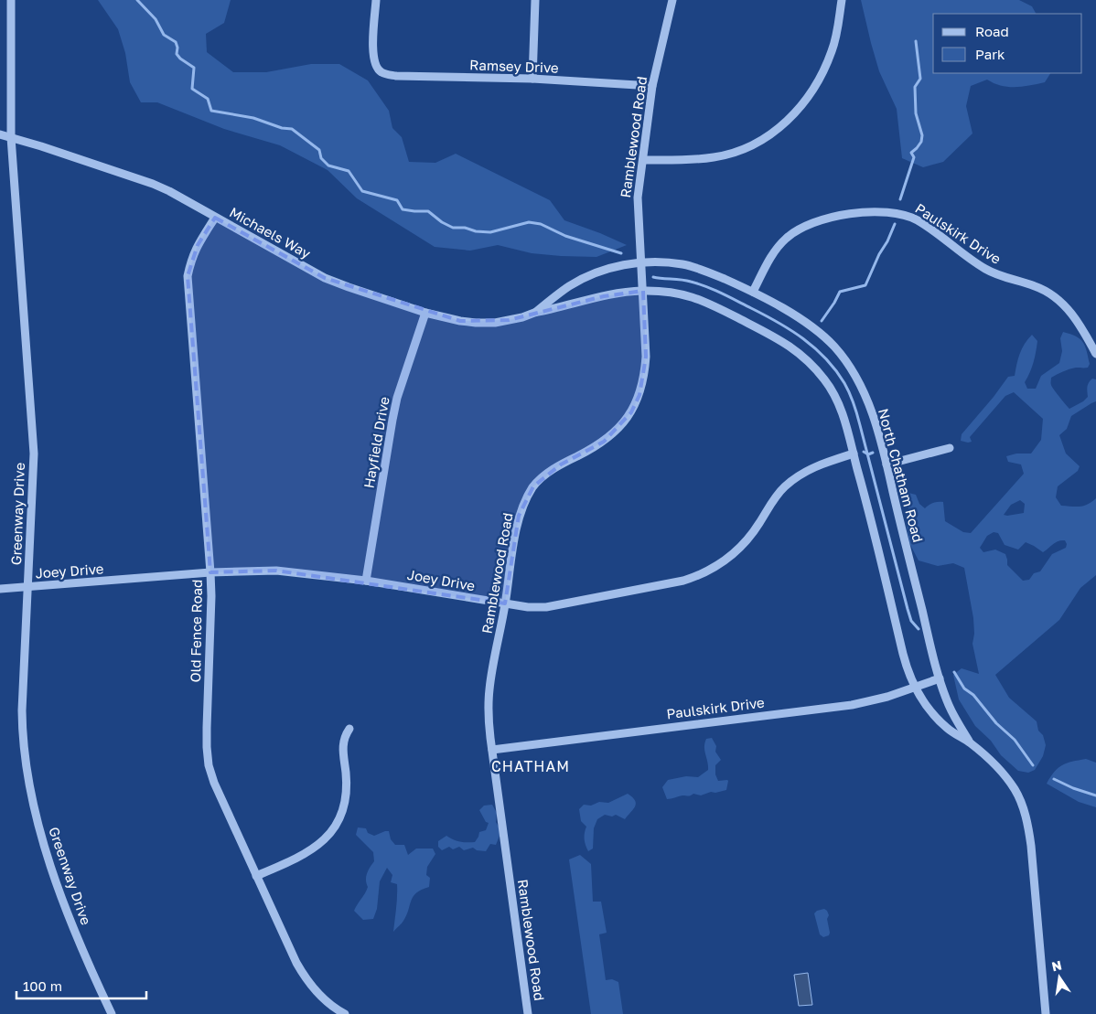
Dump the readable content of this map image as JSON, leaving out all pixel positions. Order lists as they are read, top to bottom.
{
  "streets": {
    "street": [
      "Ramsey Drive",
      "Ramblewood Road",
      "Michaels Way",
      "Paulskirk Drive",
      "Hayfield Drive",
      "North Chatham Road",
      "Greenway Drive",
      "Joey Drive",
      "Old Fence Road"
    ]
  },
  "crossings": [
    ["Ramsey Drive", "Ramblewood Road"],
    ["Ramblewood Road", "Michaels Way"],
    ["Ramblewood Road", "Paulskirk Drive"],
    ["Ramblewood Road", "North Chatham Road"],
    ["Ramblewood Road", "Joey Drive"],
    ["Michaels Way", "Hayfield Drive"],
    ["Michaels Way", "North Chatham Road"],
    ["Michaels Way", "Greenway Drive"],
    ["Michaels Way", "Old Fence Road"],
    ["Paulskirk Drive", "North Chatham Road"],
    ["Hayfield Drive", "Joey Drive"],
    ["North Chatham Road", "Joey Drive"],
    ["Greenway Drive", "Joey Drive"],
    ["Joey Drive", "Old Fence Road"]
  ],
  "districts": ["CHATHAM"],
  "legend": ["Road", "Park"],
  "scale_bar": "100 m",
  "north": "top"
}
